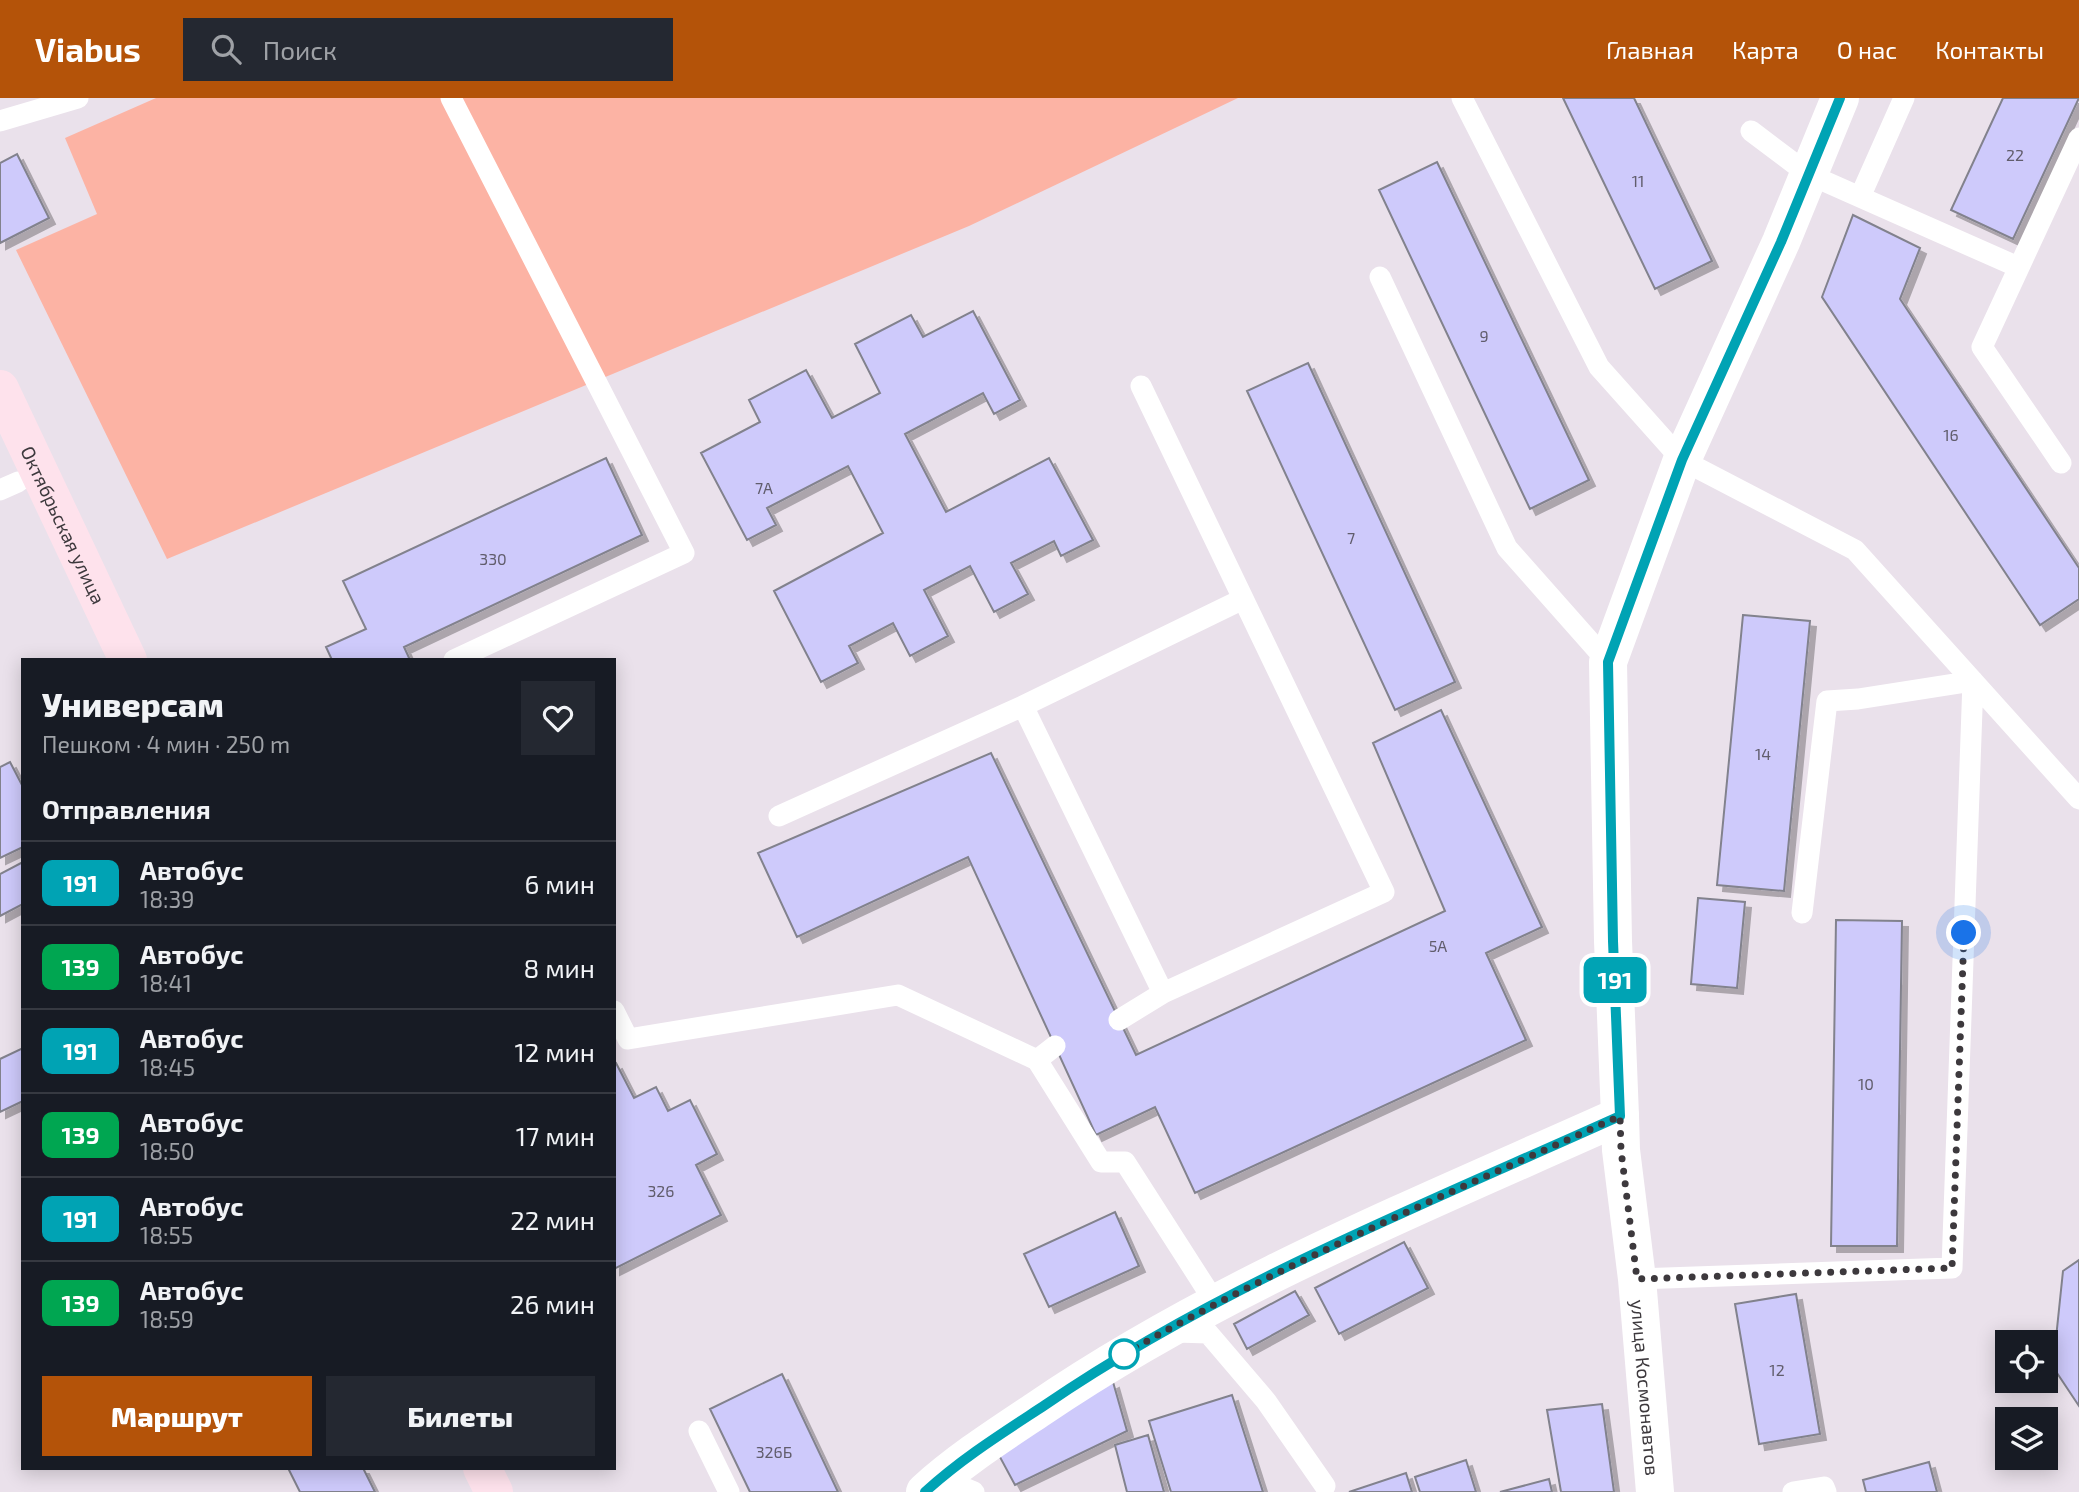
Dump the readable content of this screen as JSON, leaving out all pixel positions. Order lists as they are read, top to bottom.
{
  "streets": {
    "main road": ["Октябрьская улица"],
    "street": ["улица Космонавтов"]
  },
  "lines": ["bus line 191"],
  "house_numbers": [
    "22",
    "11",
    "9",
    "16",
    "7А",
    "7",
    "330",
    "14",
    "5А",
    "10",
    "326",
    "12",
    "326Б"
  ],
  "page": {
    "header": "Viabus",
    "search": "Поиск",
    "nav": [
      "Главная",
      "Карта",
      "О нас",
      "Контакты"
    ],
    "on_map": "191",
    "heading": [
      ["Универсам", "Пешком · 4 мин · 250 m"],
      "Отправления"
    ],
    "list": [
      {
        "mark": "191",
        "name": "Автобус",
        "note": "18:39",
        "value": "6 мин"
      },
      {
        "mark": "139",
        "name": "Автобус",
        "note": "18:41",
        "value": "8 мин"
      },
      {
        "mark": "191",
        "name": "Автобус",
        "note": "18:45",
        "value": "12 мин"
      },
      {
        "mark": "139",
        "name": "Автобус",
        "note": "18:50",
        "value": "17 мин"
      },
      {
        "mark": "191",
        "name": "Автобус",
        "note": "18:55",
        "value": "22 мин"
      },
      {
        "mark": "139",
        "name": "Автобус",
        "note": "18:59",
        "value": "26 мин"
      }
    ],
    "buttons": ["Маршрут", "Билеты"]
  }
}
